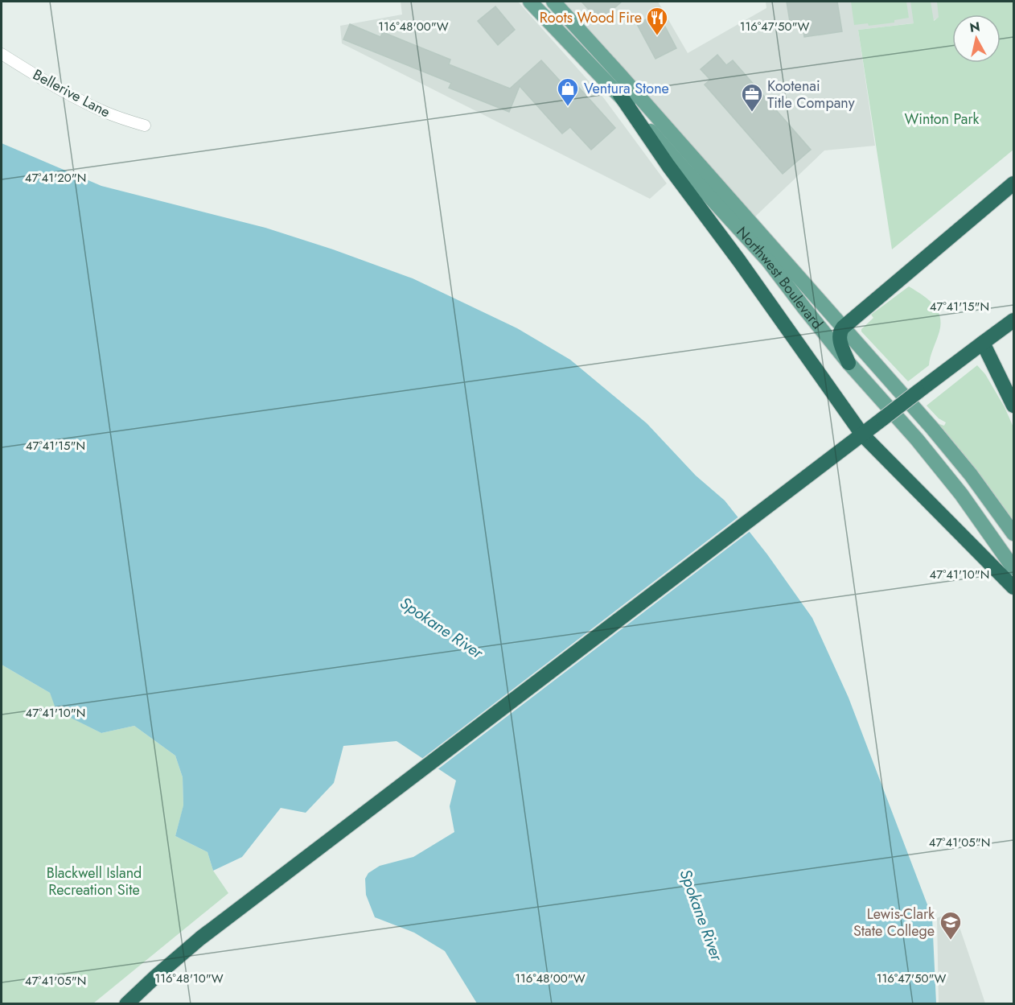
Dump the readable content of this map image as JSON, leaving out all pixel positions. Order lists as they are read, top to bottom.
{
  "streets": {
    "main road": ["Northwest Boulevard"],
    "street": ["Bellerive Lane"]
  },
  "water": ["Spokane River"],
  "parks": ["Winton Park", "Blackwell Island Recreation Site"],
  "places": {
    "restaurant": ["Roots Wood Fire"],
    "shop": ["Ventura Stone"],
    "office": ["Kootenai Title Company"],
    "school or university": ["Lewis-Clark State College"]
  },
  "north": "top",
  "coordinates": [
    "116°48'00\"W",
    "116°47'50\"W",
    "47°41'20\"N",
    "47°41'15\"N",
    "47°41'10\"N",
    "47°41'05\"N",
    "116°48'10\"W"
  ]
}
